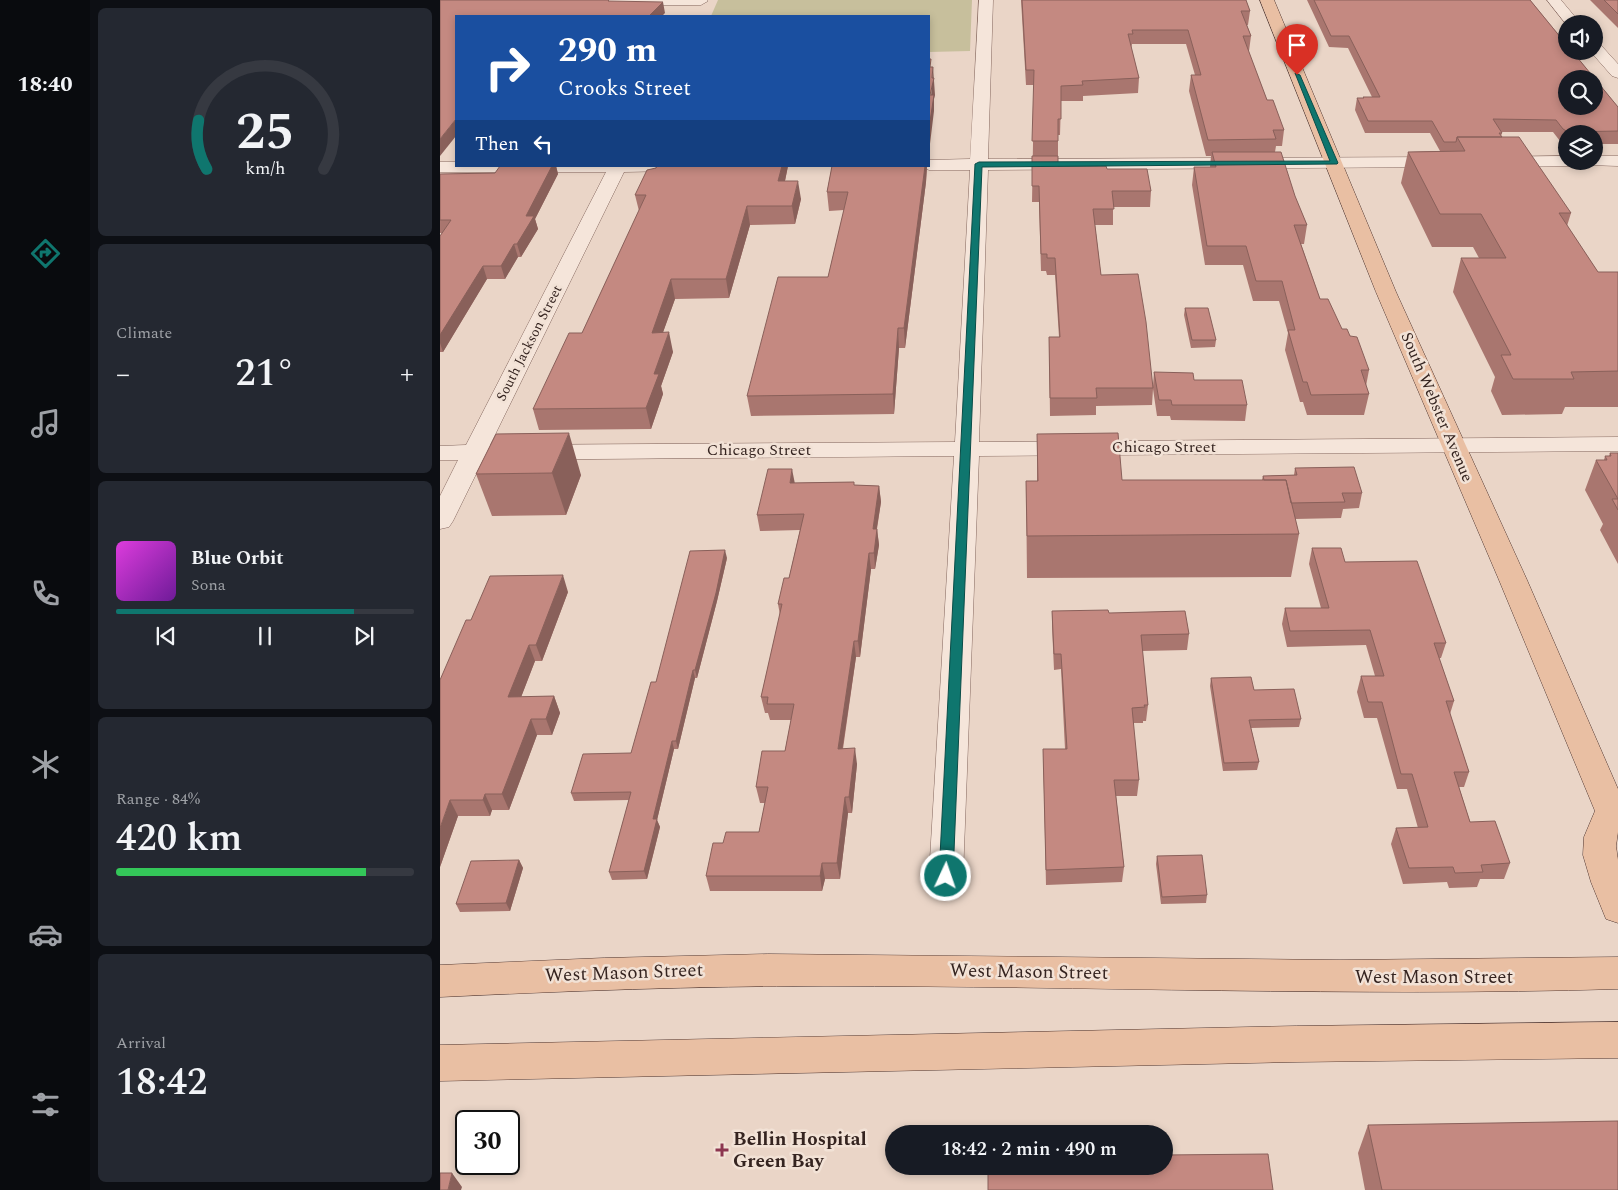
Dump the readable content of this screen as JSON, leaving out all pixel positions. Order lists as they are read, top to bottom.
{
  "streets": {
    "main road": ["South Webster Avenue", "West Mason Street"],
    "street": ["South Jackson Street", "Chicago Street"]
  },
  "crossings": [
    ["South Jackson Street", "Chicago Street"],
    ["South Webster Avenue", "Chicago Street"]
  ],
  "places": {
    "health": ["Bellin Hospital Green Bay"]
  },
  "page": {
    "tabs": "18:40",
    "turn": ["290 m", "Crooks Street"],
    "then": "Then",
    "tile": [
      "Climate",
      ["Range · 84%", "420 km"],
      ["Arrival", "18:42"]
    ],
    "heat": ["−", "21°", "+"],
    "song": ["Blue Orbit", "Sona"],
    "limit": "30",
    "trip": "18:42 · 2 min · 490 m",
    "gauge": ["25", "km/h"]
  }
}
